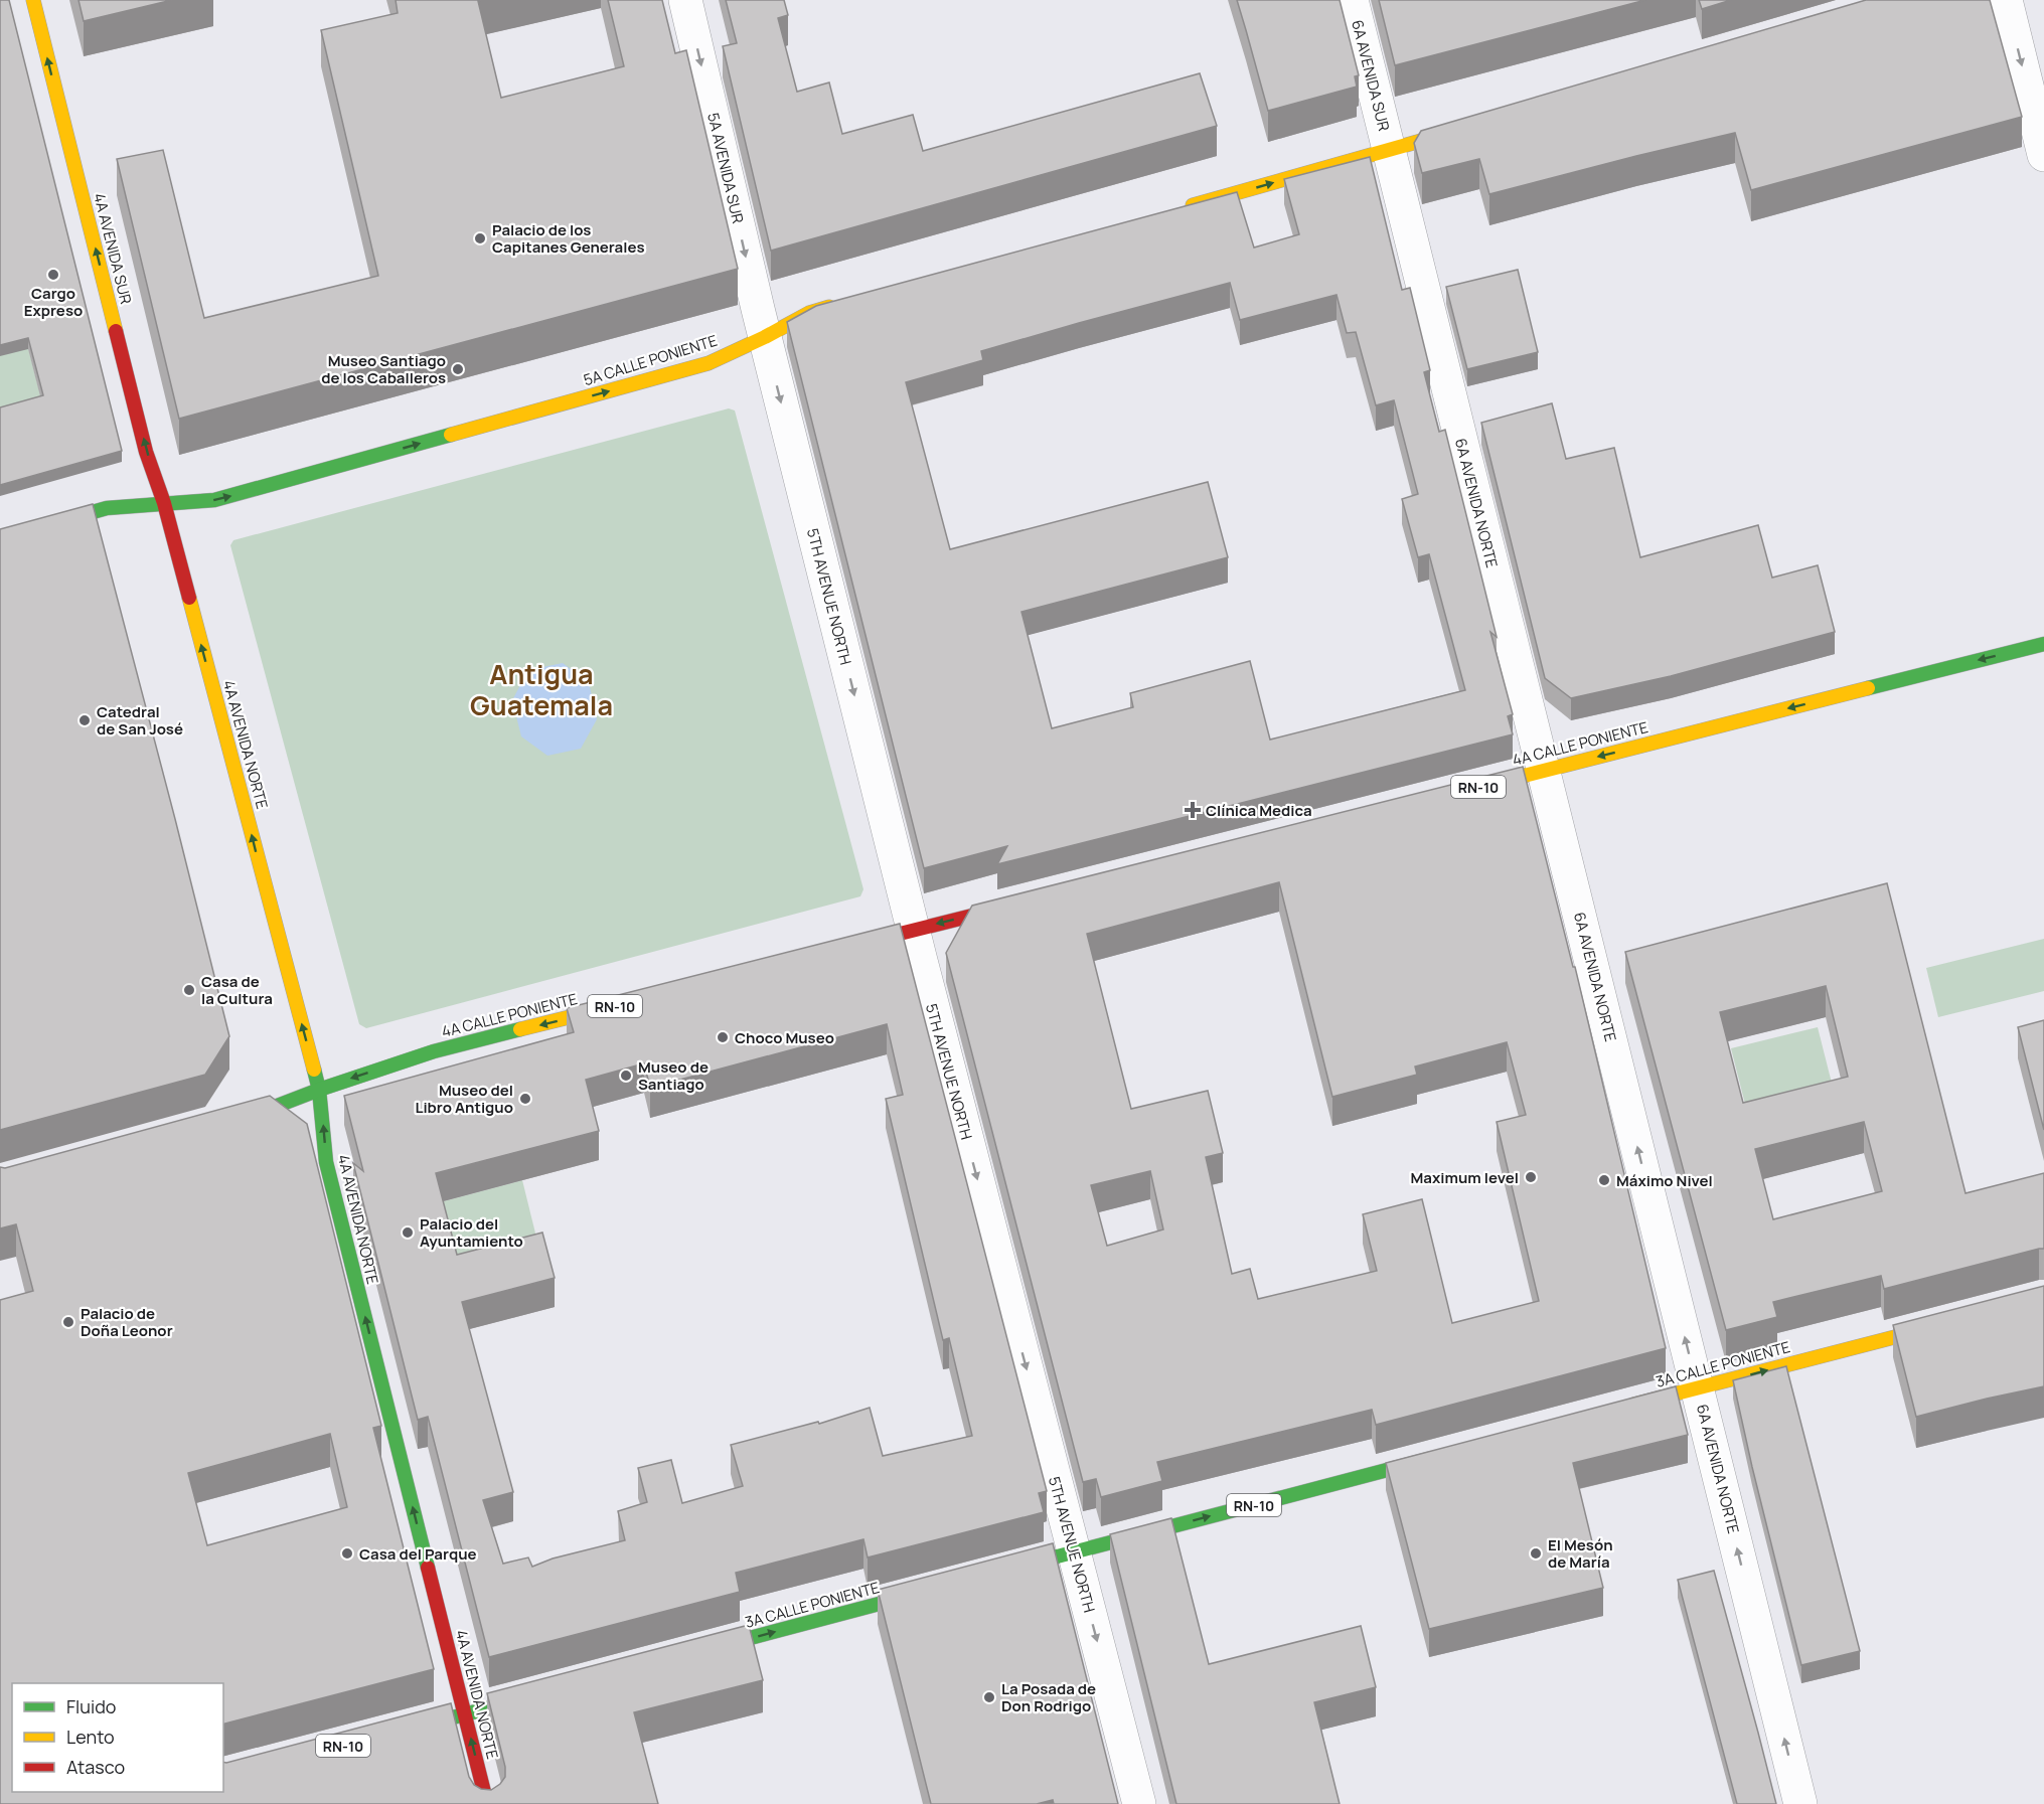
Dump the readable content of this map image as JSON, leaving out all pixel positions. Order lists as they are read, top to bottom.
{
  "streets": {
    "main road": [
      "4A AVENIDA SUR",
      "5A CALLE PONIENTE",
      "4A CALLE PONIENTE",
      "4A AVENIDA NORTE",
      "RN-10",
      "3A CALLE PONIENTE"
    ],
    "street": [
      "6A AVENIDA SUR",
      "5A AVENIDA SUR",
      "6A AVENIDA NORTE",
      "5TH AVENUE NORTH"
    ]
  },
  "crossings": [
    ["6A AVENIDA SUR", "6A AVENIDA NORTE"],
    ["5A AVENIDA SUR", "5A CALLE PONIENTE"],
    ["5A AVENIDA SUR", "5TH AVENUE NORTH"],
    ["4A AVENIDA SUR", "5A CALLE PONIENTE"],
    ["4A AVENIDA SUR", "4A AVENIDA NORTE"],
    ["5A CALLE PONIENTE", "5TH AVENUE NORTH"],
    ["5A CALLE PONIENTE", "4A AVENIDA NORTE"],
    ["6A AVENIDA NORTE", "4A CALLE PONIENTE"],
    ["6A AVENIDA NORTE", "3A CALLE PONIENTE"],
    ["5TH AVENUE NORTH", "RN-10"],
    ["4A CALLE PONIENTE", "4A AVENIDA NORTE"],
    ["4A CALLE PONIENTE", "RN-10"],
    ["4A AVENIDA NORTE", "RN-10"]
  ],
  "one_way": [
    "5A AVENIDA SUR",
    "4A AVENIDA SUR",
    "5A CALLE PONIENTE",
    "6A AVENIDA NORTE",
    "5TH AVENUE NORTH",
    "4A CALLE PONIENTE",
    "4A AVENIDA NORTE",
    "3A CALLE PONIENTE"
  ],
  "districts": ["Antigua Guatemala"],
  "places": {
    "other": [
      "Palacio de los Capitanes Generales",
      "Cargo Expreso",
      "Museo Santiago de los Caballeros",
      "Catedral de San José",
      "Casa de la Cultura",
      "Choco Museo",
      "Museo de Santiago",
      "Museo del Libro Antiguo",
      "Maximum level",
      "Máximo Nivel",
      "Palacio del Ayuntamiento",
      "Palacio de Doña Leonor",
      "Casa del Parque",
      "El Mesón de María",
      "La Posada de Don Rodrigo"
    ],
    "health": ["Clínica Medica"]
  },
  "legend": ["Fluido", "Lento", "Atasco"]
}
